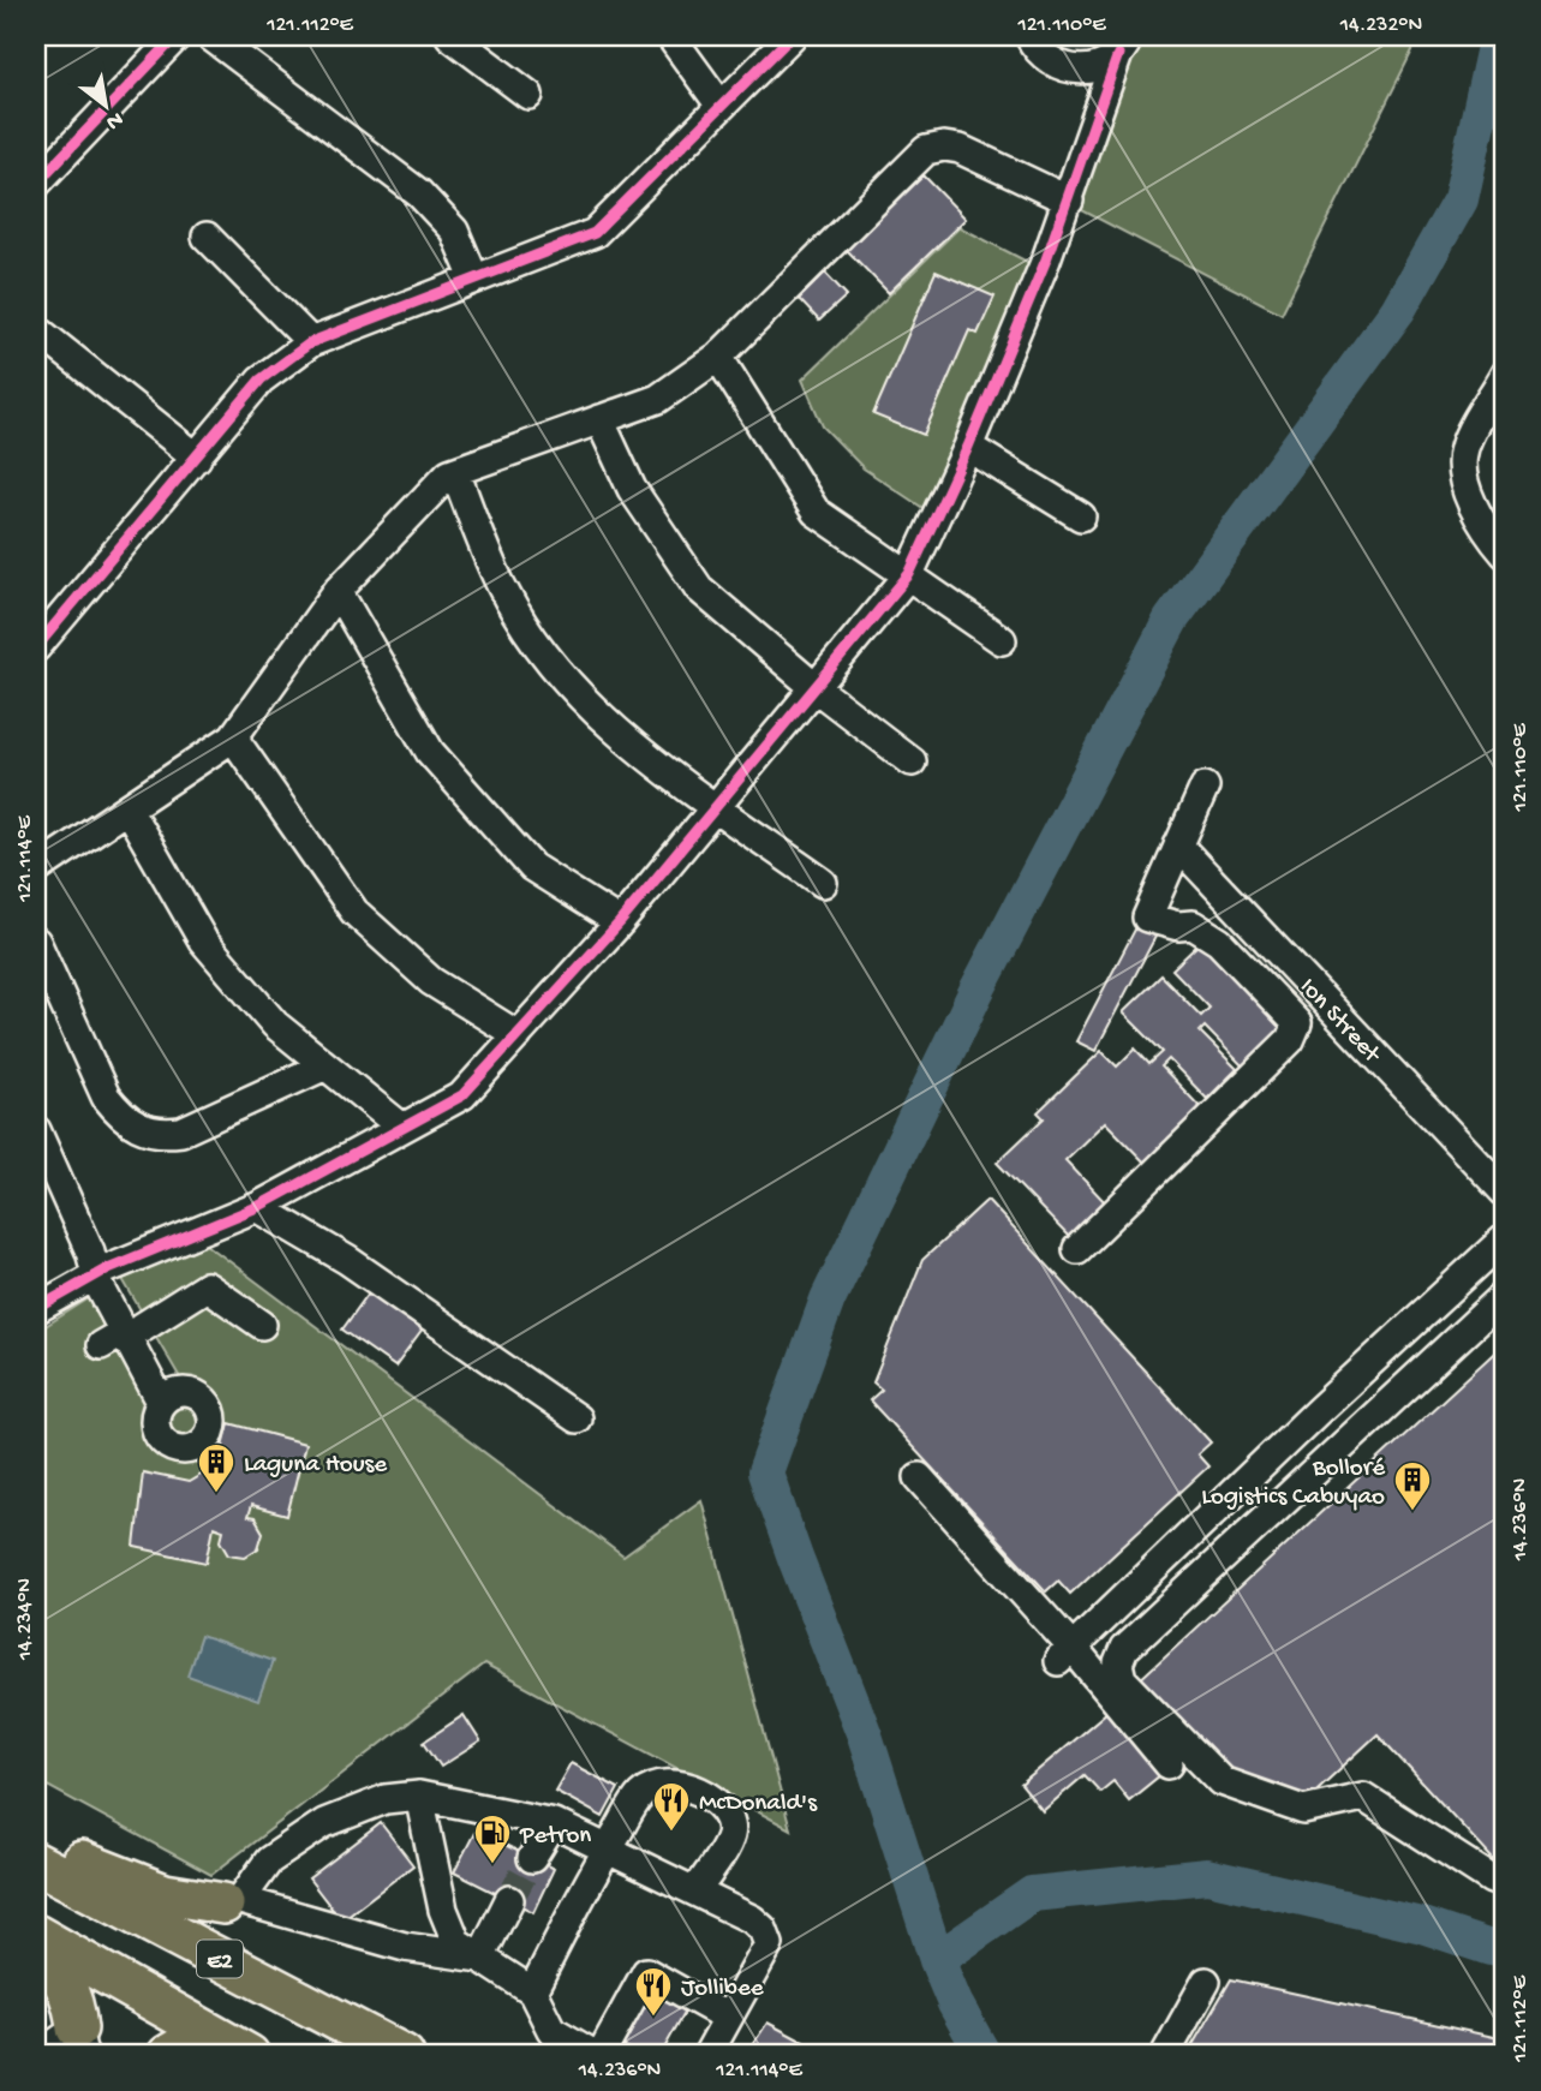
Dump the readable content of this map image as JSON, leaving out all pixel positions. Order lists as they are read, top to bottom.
{
  "streets": {
    "highway": ["E2"],
    "street": ["Ion Street"]
  },
  "places": {
    "building": ["Laguna House", "Bolloré Logistics Cabuyao"],
    "restaurant": ["McDonald's", "Jollibee"],
    "fuel station": ["Petron"]
  },
  "north": "bottom right",
  "coordinates": [
    "121.112°E",
    "121.110°E",
    "14.232°N",
    "121.114°E",
    "14.236°N",
    "14.234°N"
  ]
}
